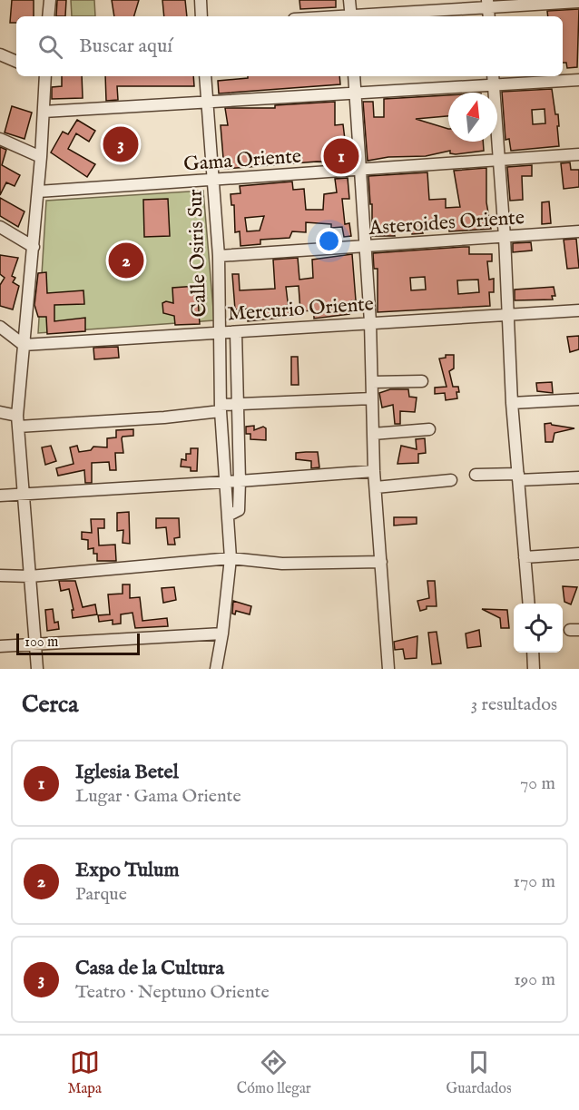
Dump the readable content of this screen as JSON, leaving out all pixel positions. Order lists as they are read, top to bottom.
{
  "streets": {
    "street": [
      "Gama Oriente",
      "Asteroides Oriente",
      "Calle Osiris Sur",
      "Mercurio Oriente"
    ]
  },
  "crossings": [
    ["Gama Oriente", "Calle Osiris Sur"],
    ["Asteroides Oriente", "Calle Osiris Sur"],
    ["Calle Osiris Sur", "Mercurio Oriente"]
  ],
  "scale_bar": "100 m",
  "north": "top",
  "page": {
    "search": "Buscar aquí",
    "pins": ["3", "1", "2"],
    "scale": "100 m",
    "heading": ["Cerca", "3 resultados"],
    "list": [
      {
        "mark": "1",
        "name": "Iglesia Betel",
        "note": "Lugar · Gama Oriente",
        "value": "70 m"
      },
      {
        "mark": "2",
        "name": "Expo Tulum",
        "note": "Parque",
        "value": "170 m"
      },
      {
        "mark": "3",
        "name": "Casa de la Cultura",
        "note": "Teatro · Neptuno Oriente",
        "value": "190 m"
      }
    ],
    "nav": ["Mapa", "Cómo llegar", "Guardados"]
  }
}
